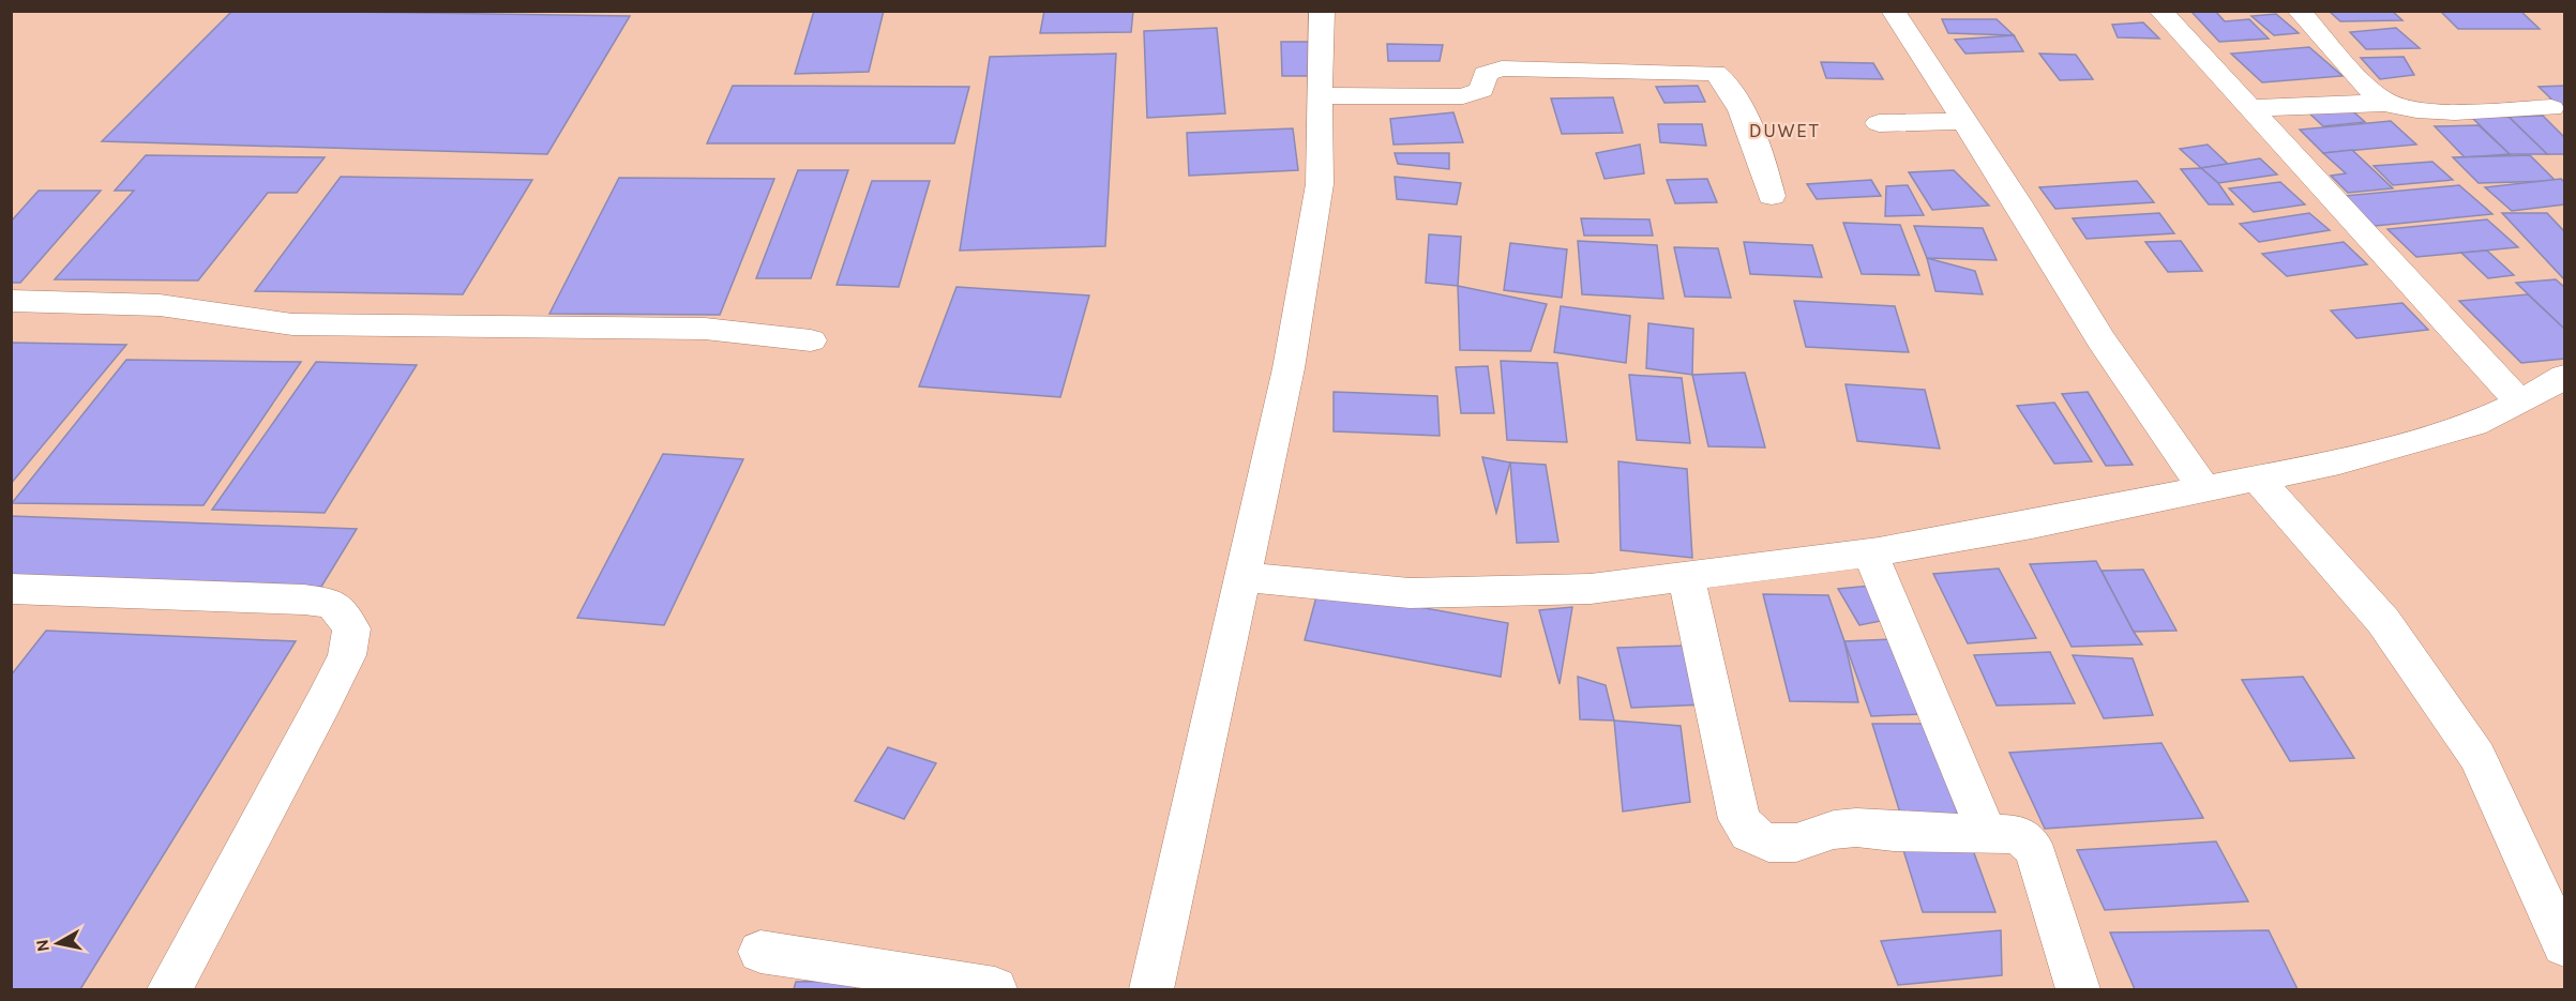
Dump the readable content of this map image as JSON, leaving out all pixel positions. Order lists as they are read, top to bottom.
{
  "districts": ["DUWET"],
  "north": "left"
}
